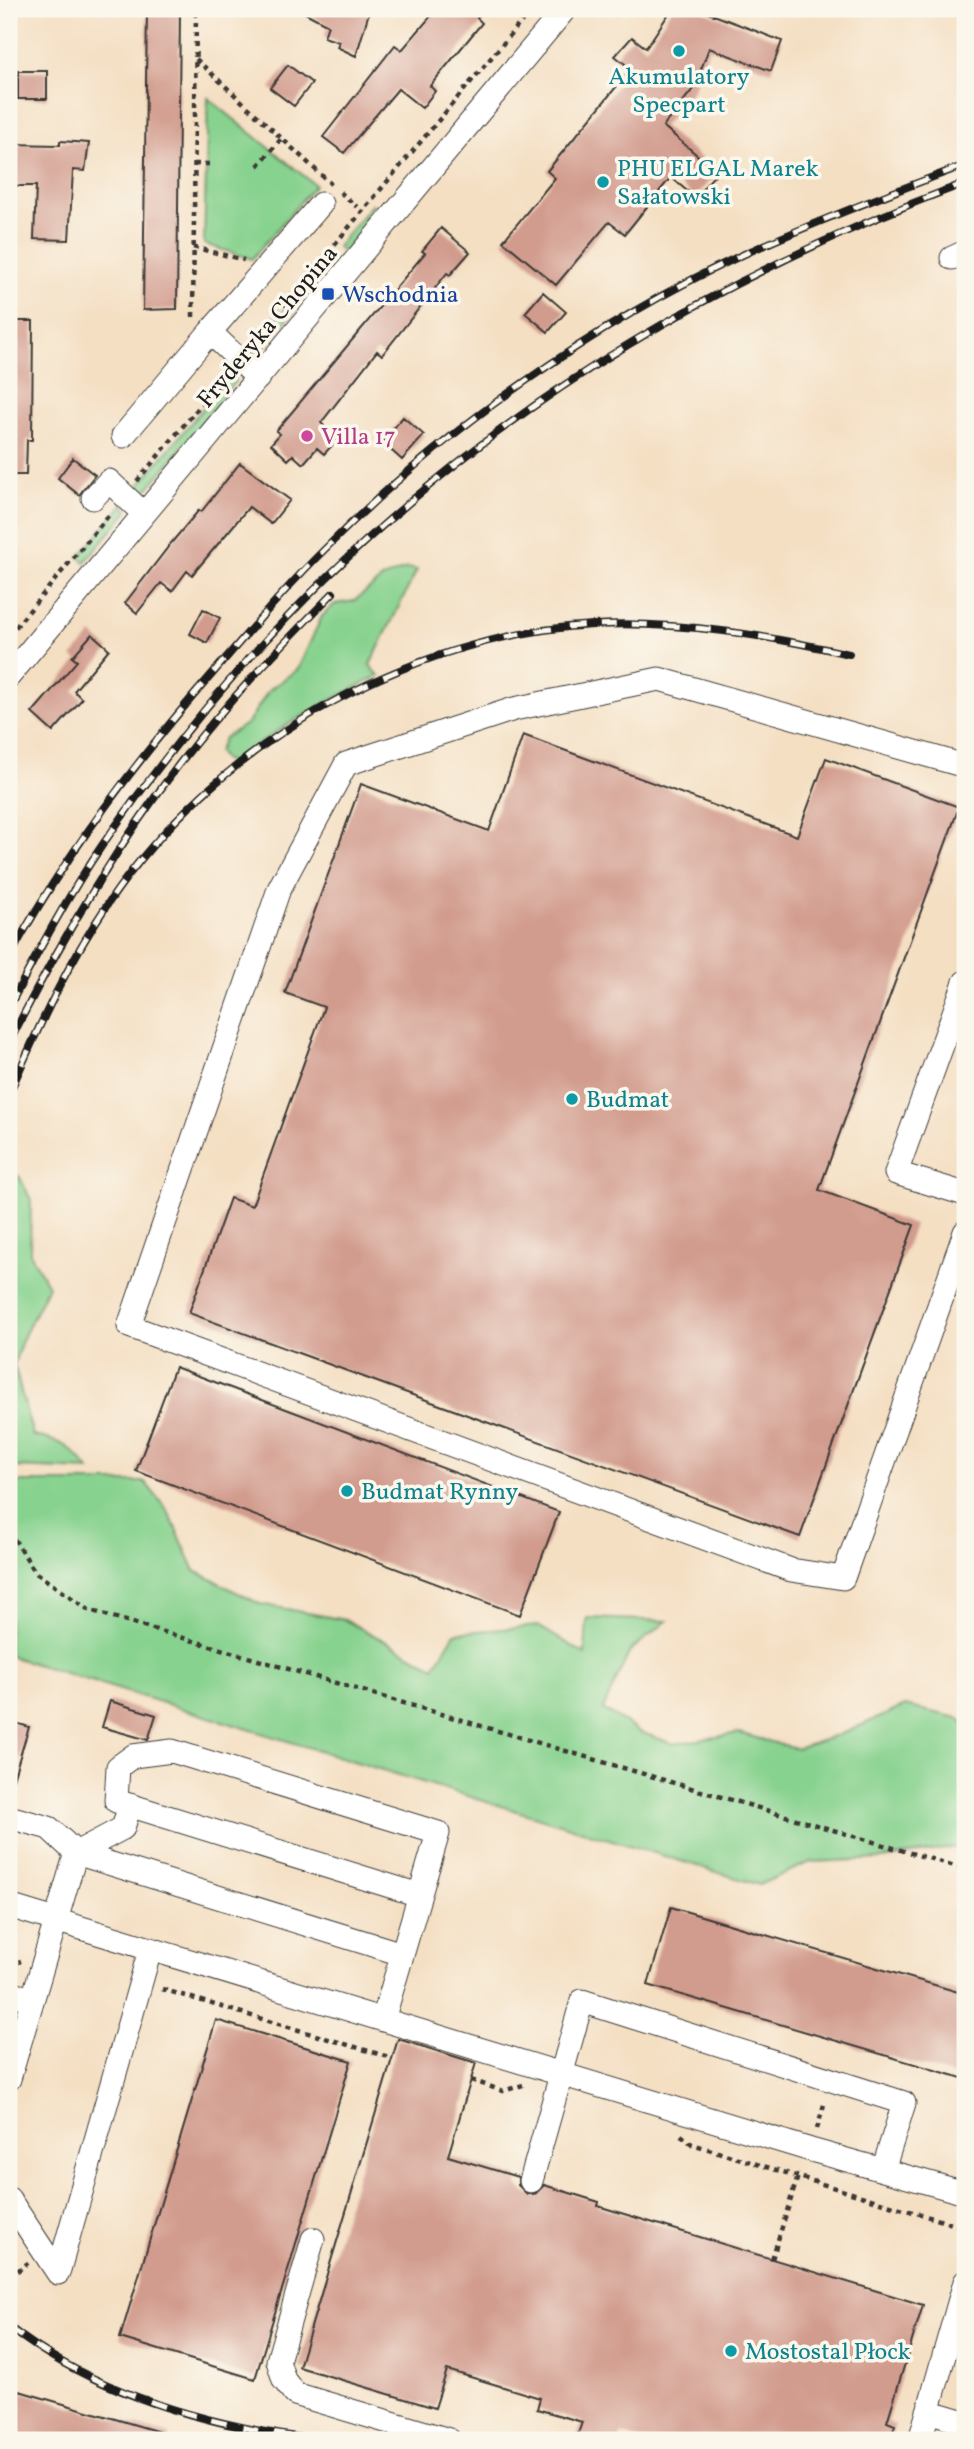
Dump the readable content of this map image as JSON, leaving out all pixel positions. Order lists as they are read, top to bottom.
{
  "streets": {
    "street": ["Fryderyka Chopina"]
  },
  "places": {
    "other": [
      "Akumulatory Specpart",
      "PHU ELGAL Marek Sałatowski",
      "Villa 17",
      "Budmat",
      "Budmat Rynny",
      "Mostostal Płock"
    ],
    "transit": ["Wschodnia"]
  }
}
